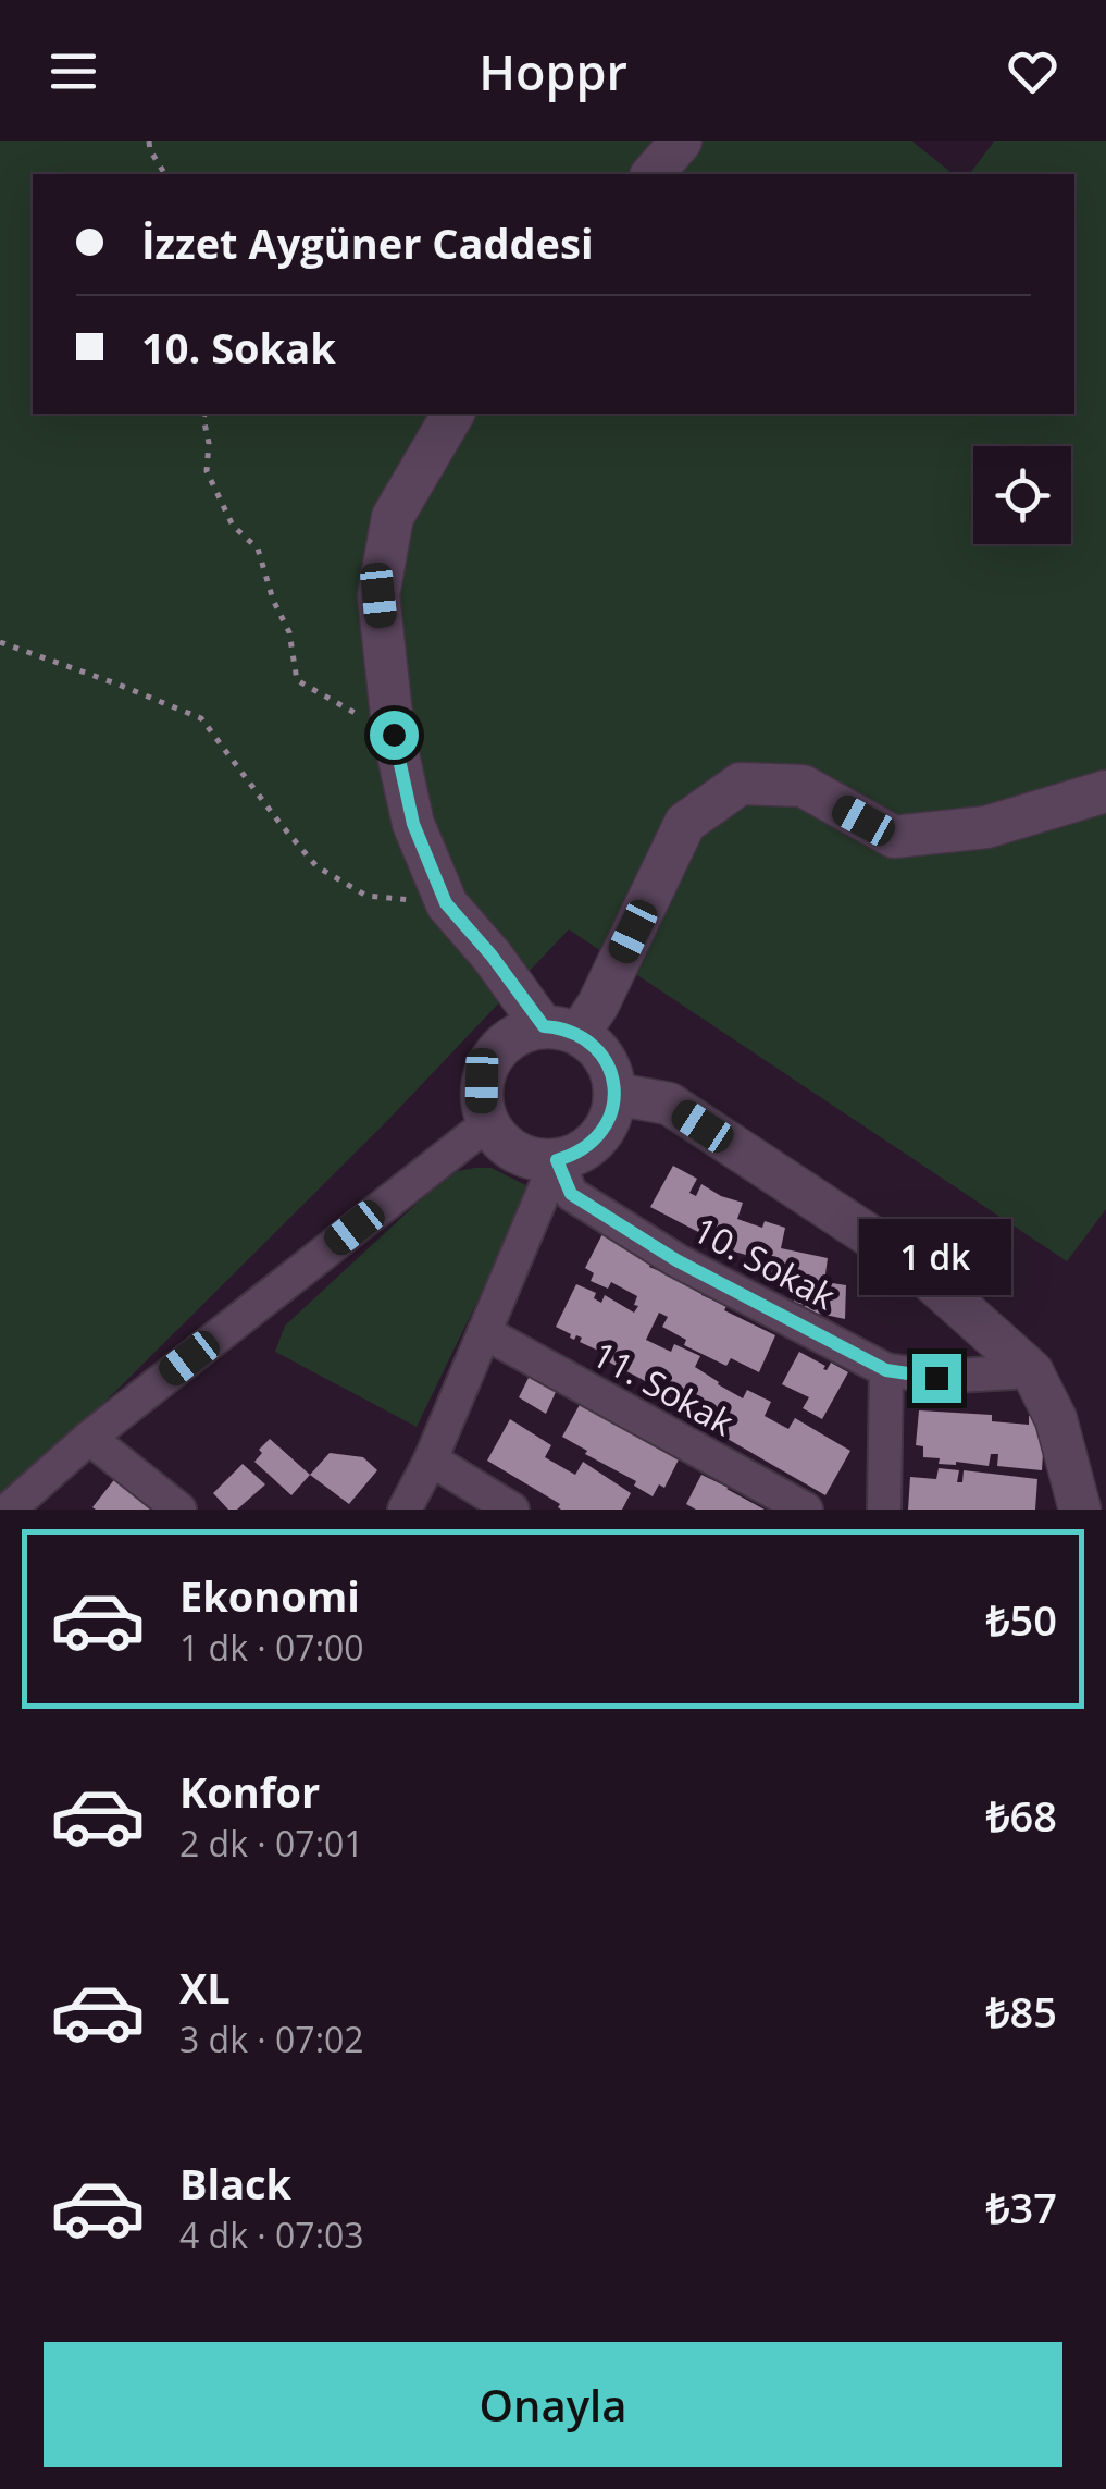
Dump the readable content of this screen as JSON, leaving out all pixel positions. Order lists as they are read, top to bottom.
{
  "streets": {
    "street": ["10. Sokak", "11. Sokak"]
  },
  "page": {
    "header": "Hoppr",
    "banner": ["İzzet Aygüner Caddesi", "10. Sokak"],
    "bubble": "1 dk",
    "list": [
      {
        "name": "Ekonomi",
        "note": "1 dk · 07:00",
        "value": "₺50"
      },
      {
        "name": "Konfor",
        "note": "2 dk · 07:01",
        "value": "₺68"
      },
      {
        "name": "XL",
        "note": "3 dk · 07:02",
        "value": "₺85"
      },
      {
        "name": "Black",
        "note": "4 dk · 07:03",
        "value": "₺37"
      }
    ],
    "buttons": "Onayla"
  }
}
